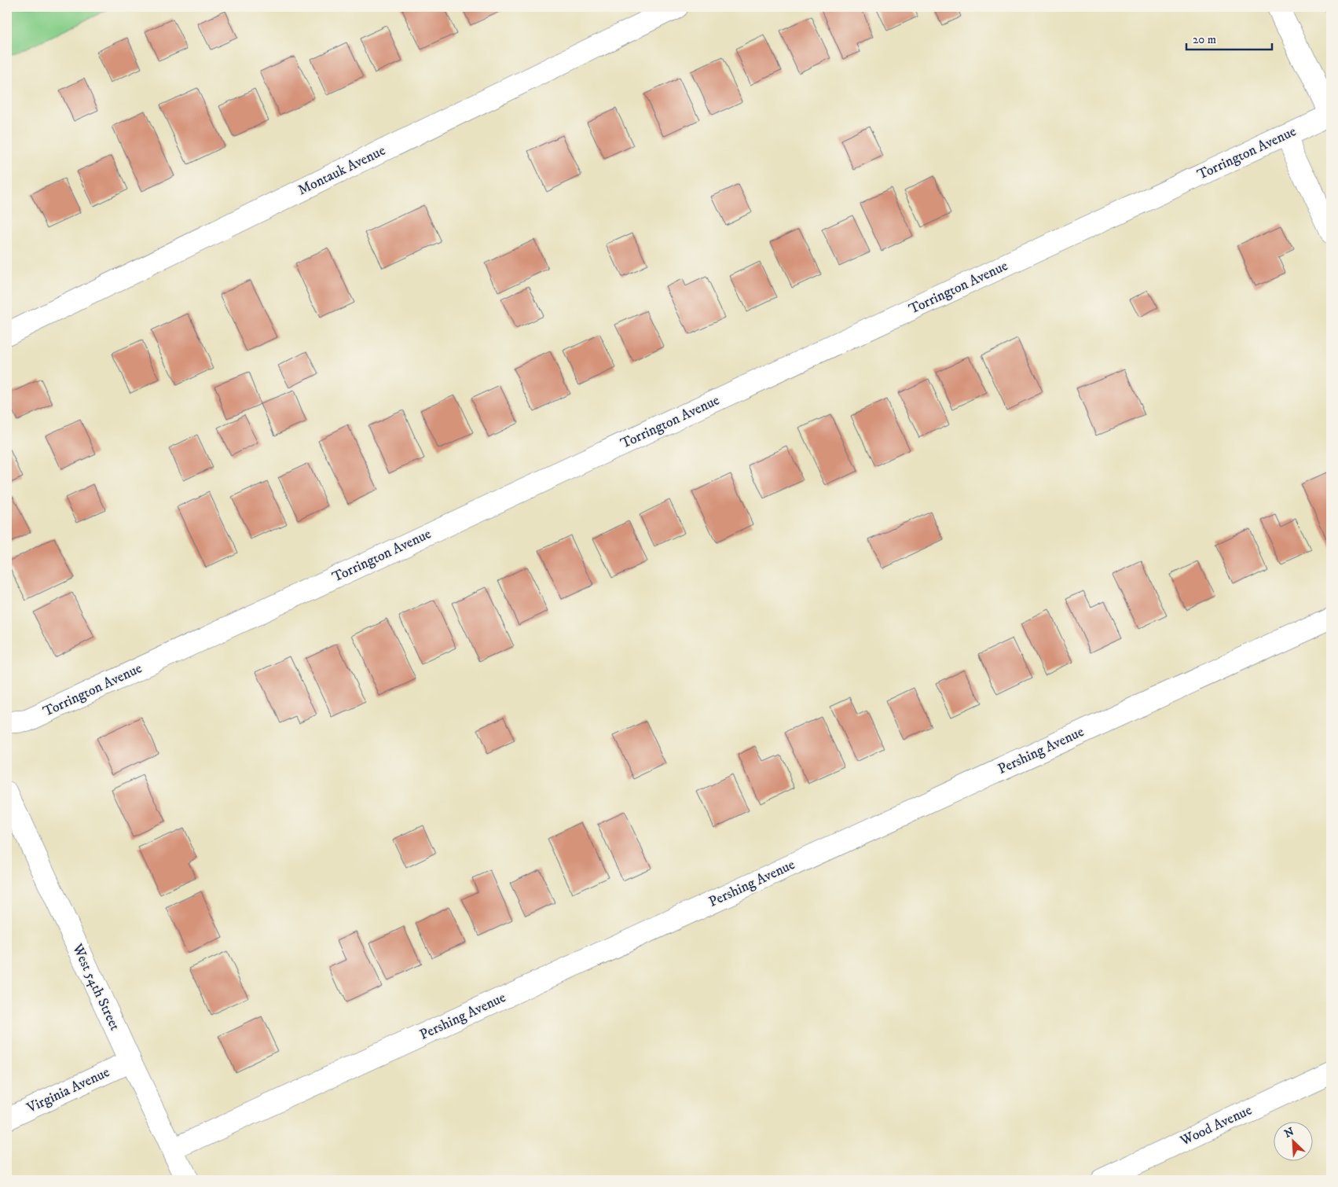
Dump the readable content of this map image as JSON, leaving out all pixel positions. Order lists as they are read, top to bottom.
{
  "streets": {
    "street": [
      "Torrington Avenue",
      "Montauk Avenue",
      "Pershing Avenue",
      "West 54th Street",
      "Virginia Avenue",
      "Wood Avenue"
    ]
  },
  "crossings": [
    ["Pershing Avenue", "West 54th Street"],
    ["West 54th Street", "Virginia Avenue"]
  ],
  "scale_bar": "20 m",
  "north": "top left"
}
